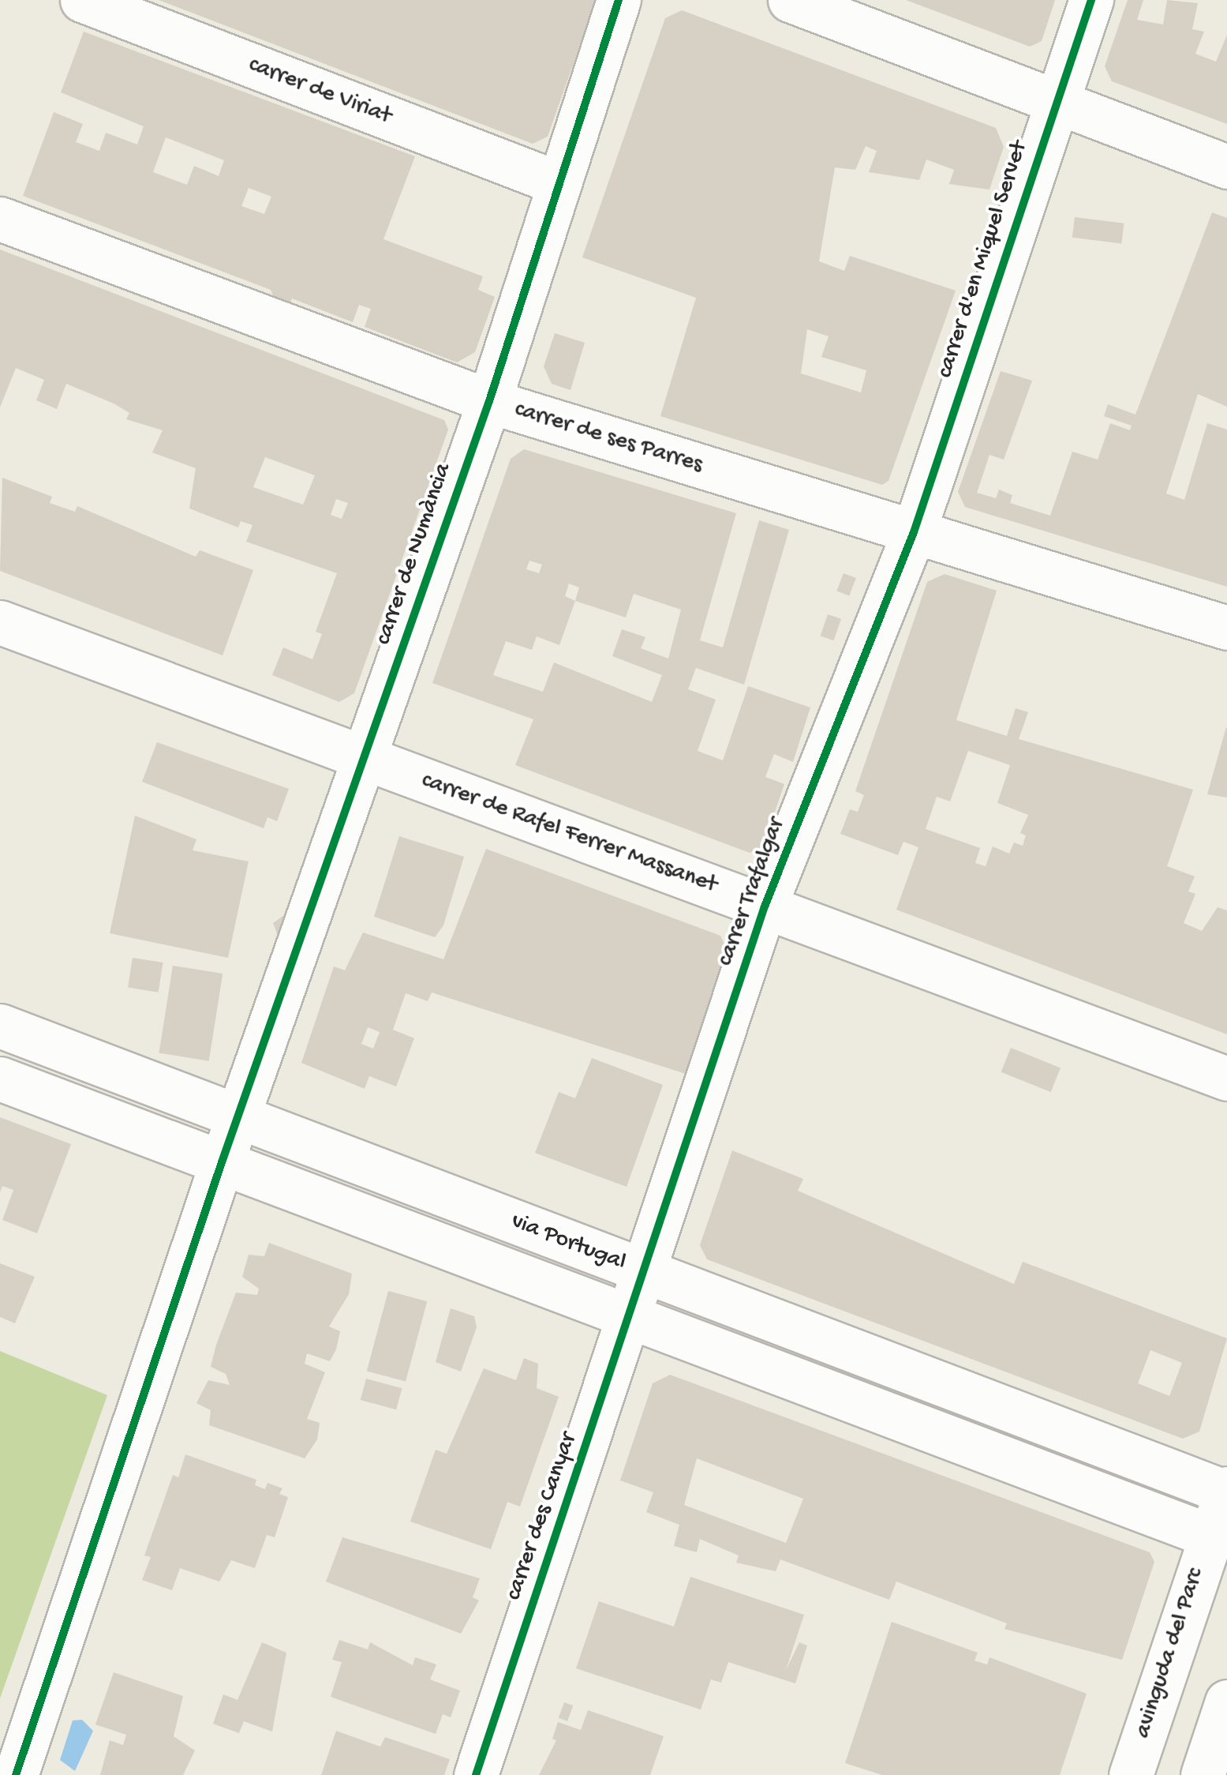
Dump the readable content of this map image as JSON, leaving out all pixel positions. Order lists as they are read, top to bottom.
{
  "streets": {
    "street": [
      "carrer de Viriat",
      "carrer d'en Miquel Servet",
      "carrer de ses Parres",
      "carrer de Numància",
      "carrer de Rafel Ferrer Massanet",
      "carrer Trafalgar",
      "via Portugal",
      "carrer des Canyar",
      "avinguda del Parc"
    ]
  },
  "crossings": [
    ["carrer de Viriat", "carrer de Numància"],
    ["carrer d'en Miquel Servet", "carrer de ses Parres"],
    ["carrer d'en Miquel Servet", "carrer Trafalgar"],
    ["carrer de ses Parres", "carrer de Numància"],
    ["carrer de ses Parres", "carrer Trafalgar"],
    ["carrer de Numància", "carrer de Rafel Ferrer Massanet"],
    ["carrer de Numància", "via Portugal"],
    ["carrer de Rafel Ferrer Massanet", "carrer Trafalgar"],
    ["carrer Trafalgar", "via Portugal"],
    ["carrer Trafalgar", "carrer des Canyar"],
    ["via Portugal", "carrer des Canyar"],
    ["via Portugal", "avinguda del Parc"]
  ]
}
